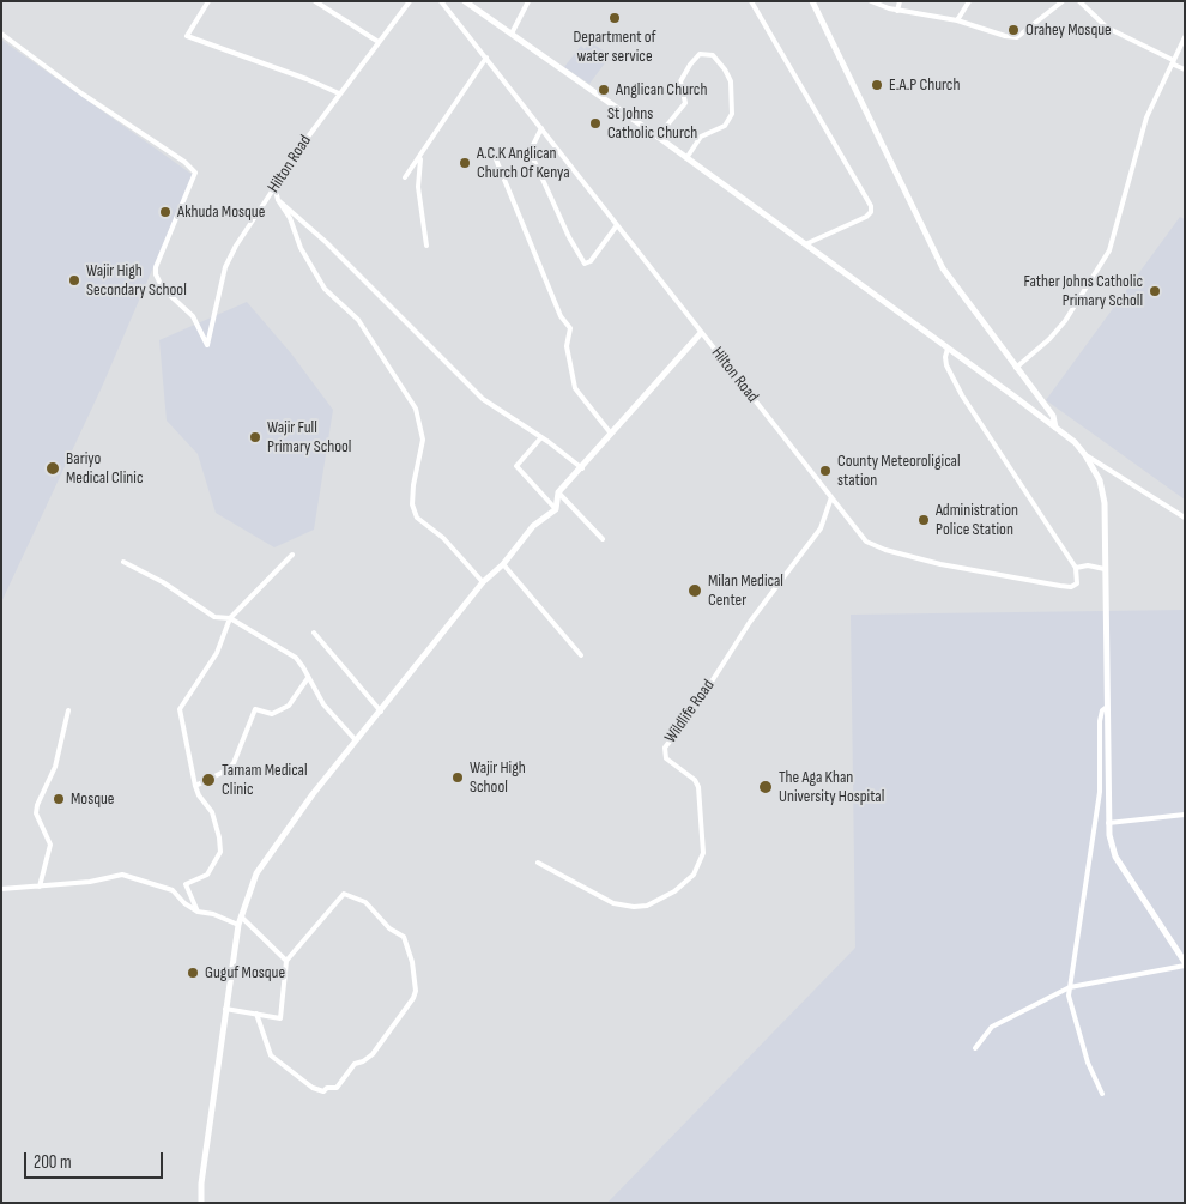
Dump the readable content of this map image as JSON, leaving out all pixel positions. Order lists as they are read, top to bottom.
{
  "streets": {
    "street": ["Hilton Road", "Wildlife Road"]
  },
  "crossings": [
    ["Hilton Road", "Wildlife Road"]
  ],
  "places": [
    "Department of water service",
    "Orahey Mosque",
    "E.A.P Church",
    "Anglican Church",
    "St Johns Catholic Church",
    "A.C.K Anglican Church Of Kenya",
    "Akhuda Mosque",
    "Wajir High Secondary School",
    "Father Johns Catholic Primary Scholl",
    "Wajir Full Primary School",
    "Bariyo Medical Clinic",
    "County Meteoroligical station",
    "Administration Police Station",
    "Milan Medical Center",
    "Wajir High School",
    "Tamam Medical Clinic",
    "The Aga Khan University Hospital",
    "Mosque",
    "Guguf Mosque"
  ],
  "scale_bar": "200 m"
}
